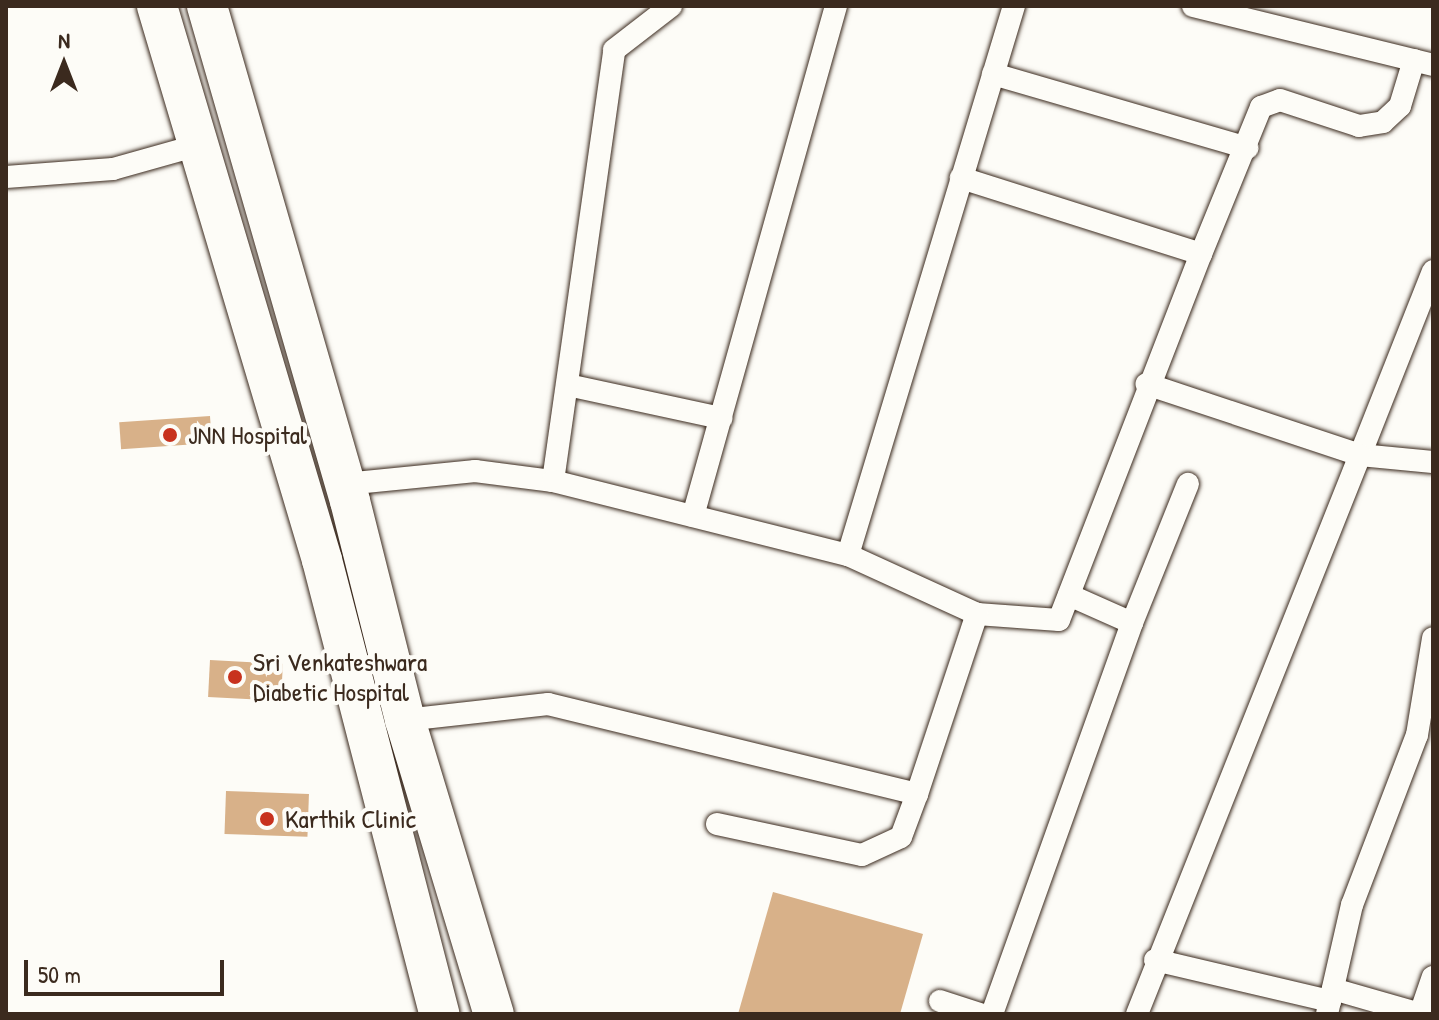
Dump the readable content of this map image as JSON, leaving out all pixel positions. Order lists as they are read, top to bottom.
{
  "places": ["JNN Hospital", "Sri Venkateshwara Diabetic Hospital", "Karthik Clinic"],
  "scale_bar": "50 m",
  "north": "top"
}
